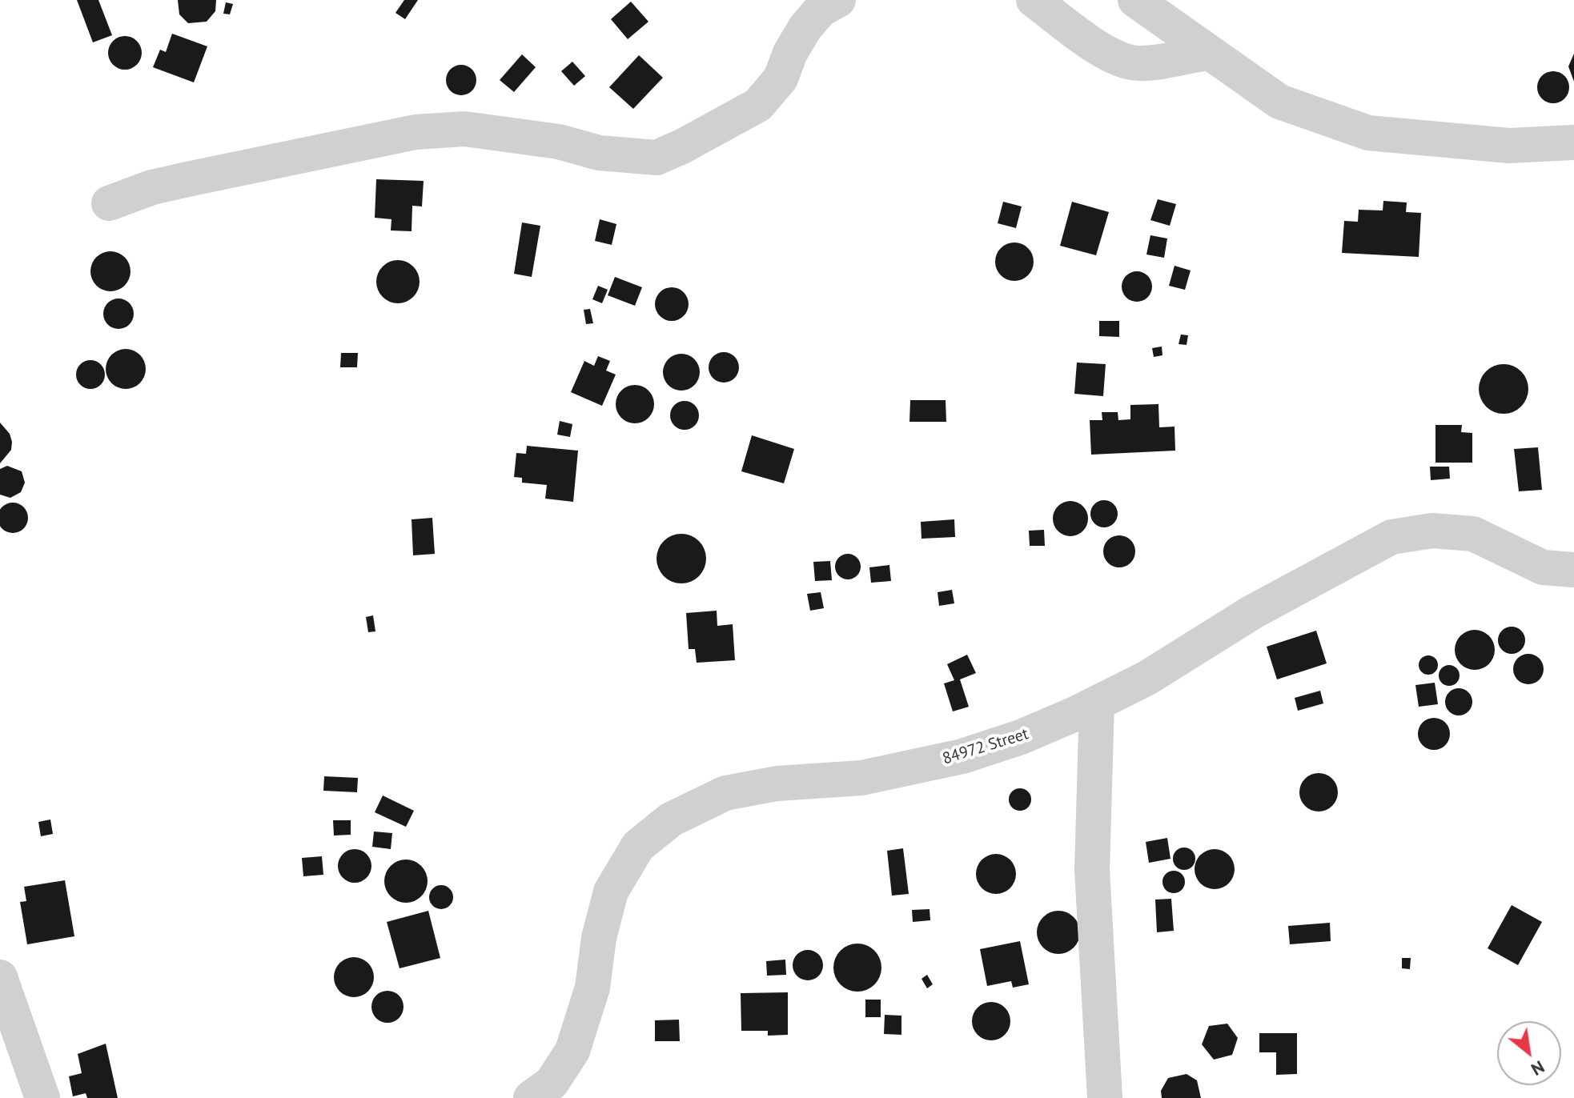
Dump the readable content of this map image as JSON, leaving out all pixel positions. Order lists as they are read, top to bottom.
{
  "streets": {
    "street": ["84972 Street"]
  },
  "north": "bottom right"
}
